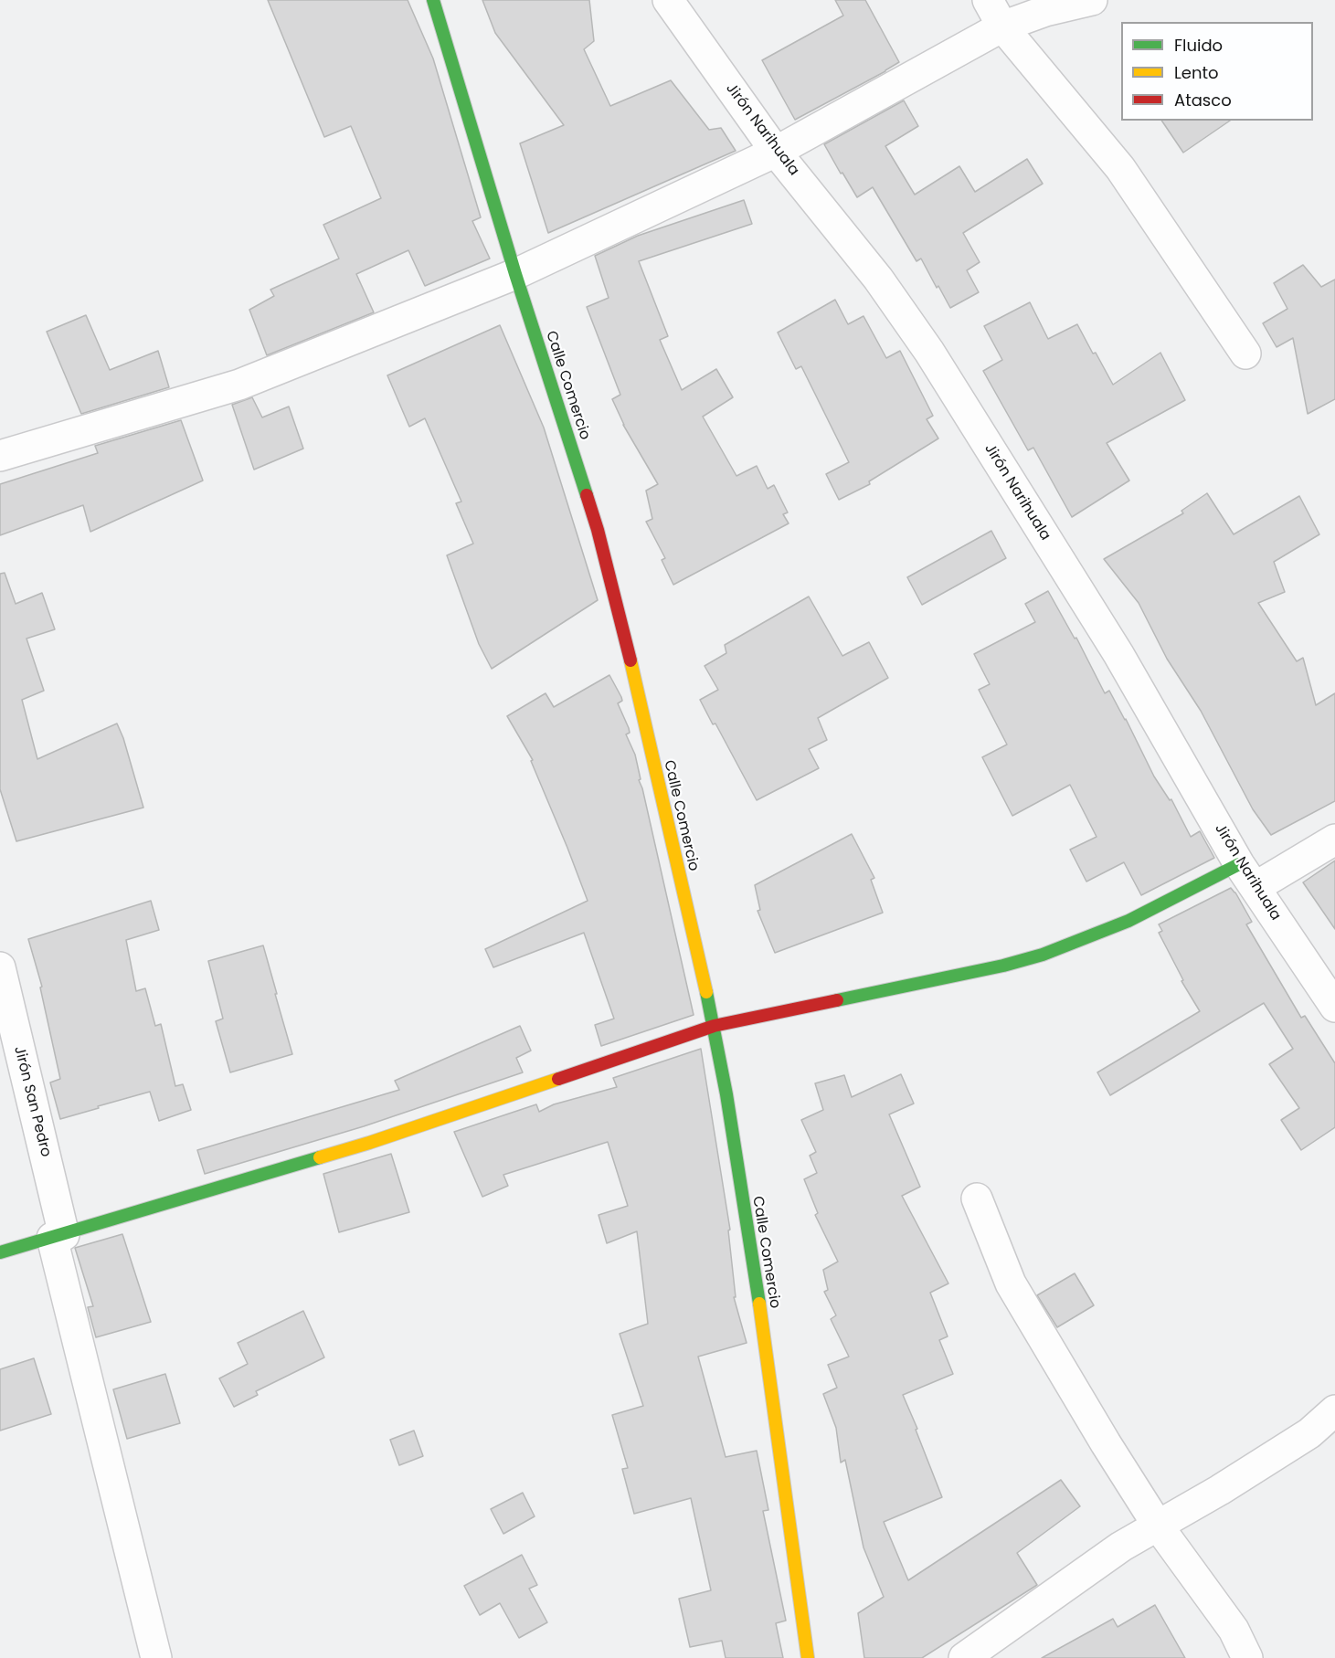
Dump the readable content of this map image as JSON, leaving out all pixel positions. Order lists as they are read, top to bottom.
{
  "streets": {
    "street": ["Jirón Narihuala", "Calle Comercio", "Jirón San Pedro"]
  },
  "legend": ["Fluido", "Lento", "Atasco"]
}
